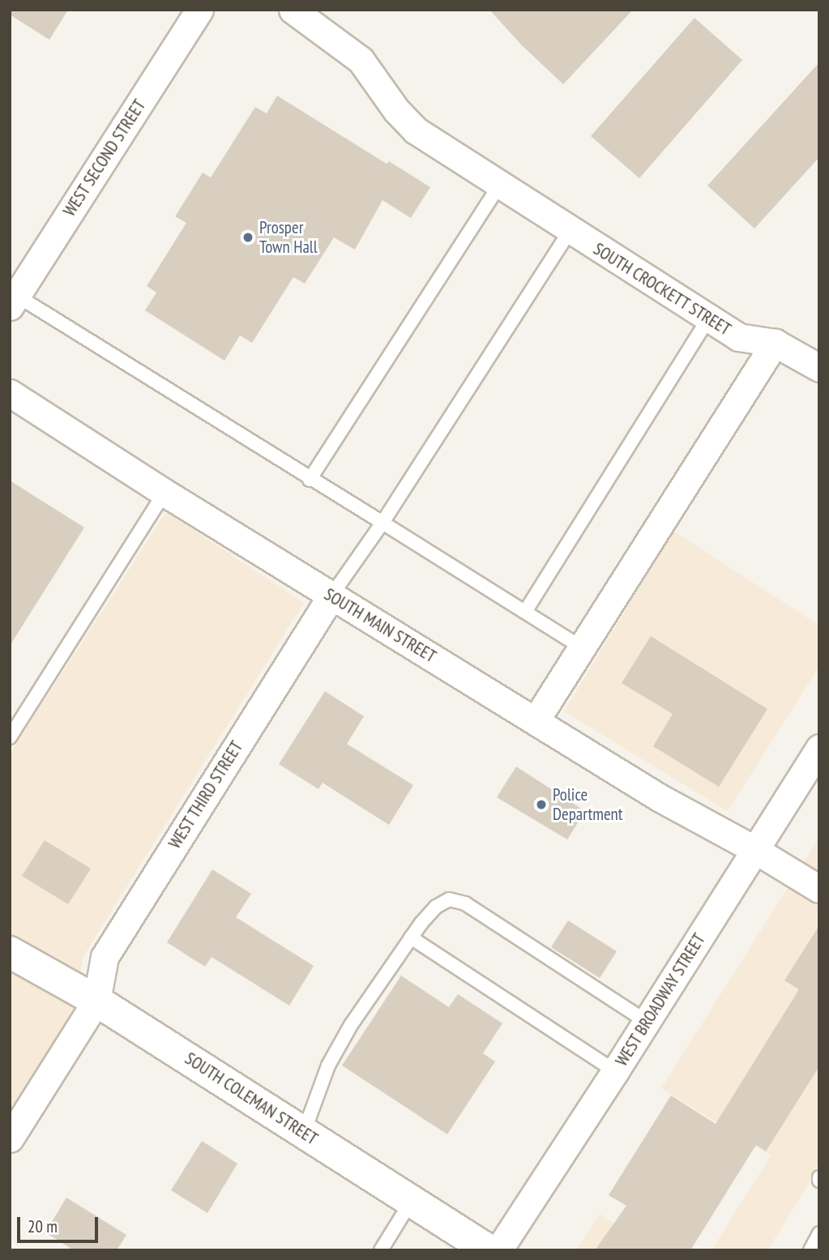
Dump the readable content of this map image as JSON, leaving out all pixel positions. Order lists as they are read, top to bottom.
{
  "streets": {
    "street": [
      "WEST SECOND STREET",
      "SOUTH CROCKETT STREET",
      "SOUTH MAIN STREET",
      "WEST THIRD STREET",
      "WEST BROADWAY STREET",
      "SOUTH COLEMAN STREET"
    ]
  },
  "crossings": [
    ["SOUTH MAIN STREET", "WEST THIRD STREET"],
    ["SOUTH MAIN STREET", "WEST BROADWAY STREET"],
    ["WEST THIRD STREET", "SOUTH COLEMAN STREET"]
  ],
  "places": ["Prosper Town Hall", "Police Department"],
  "scale_bar": "20 m"
}
